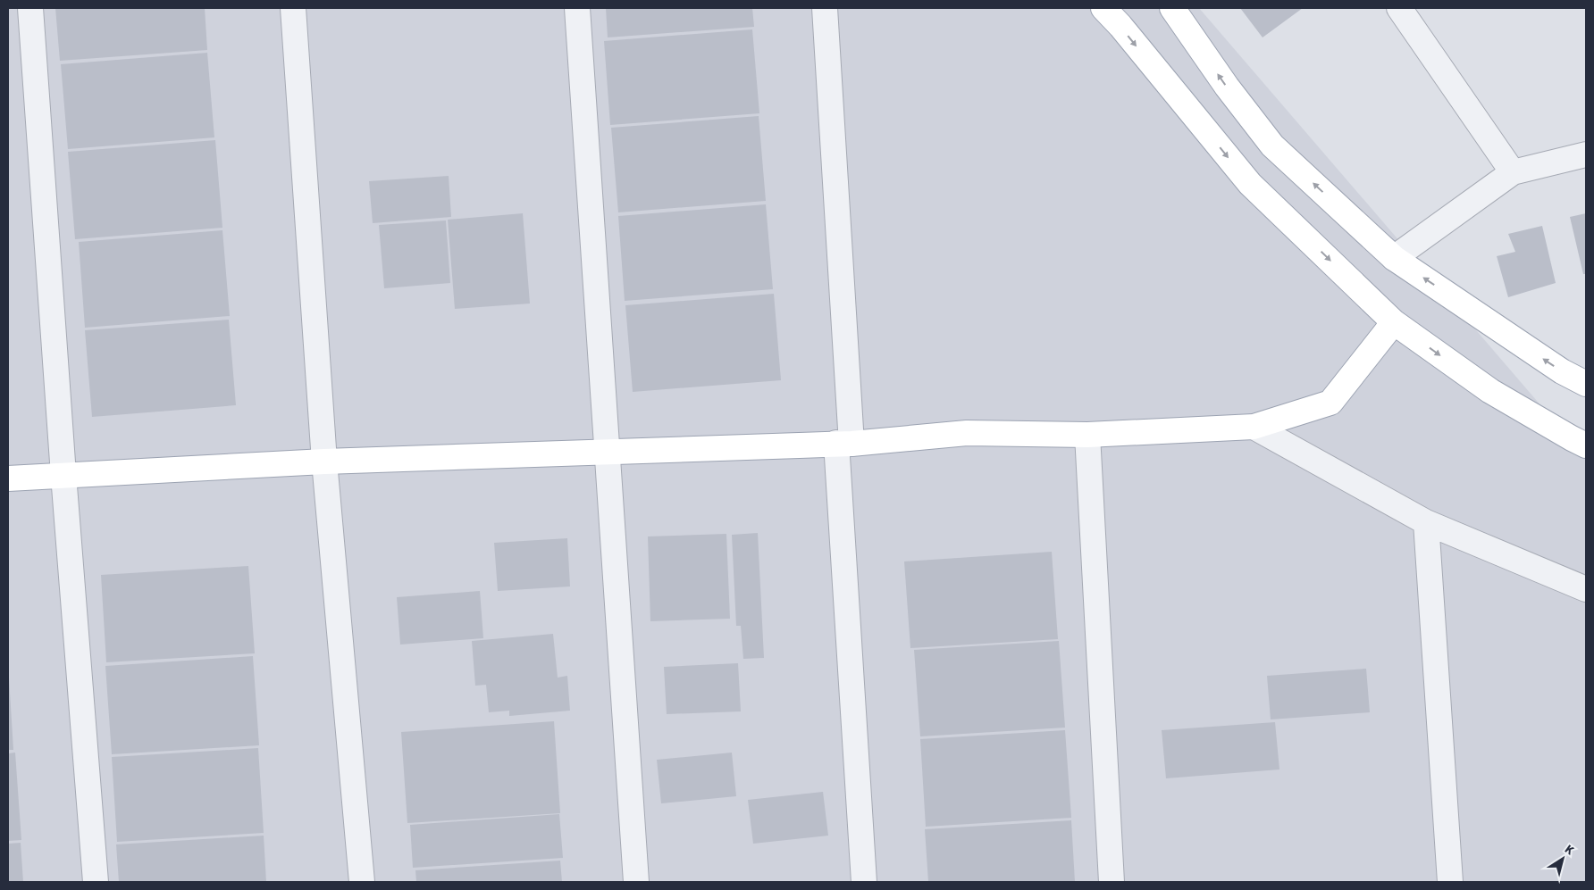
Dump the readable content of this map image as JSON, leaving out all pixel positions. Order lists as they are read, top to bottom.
{
  "north": "top right"
}
